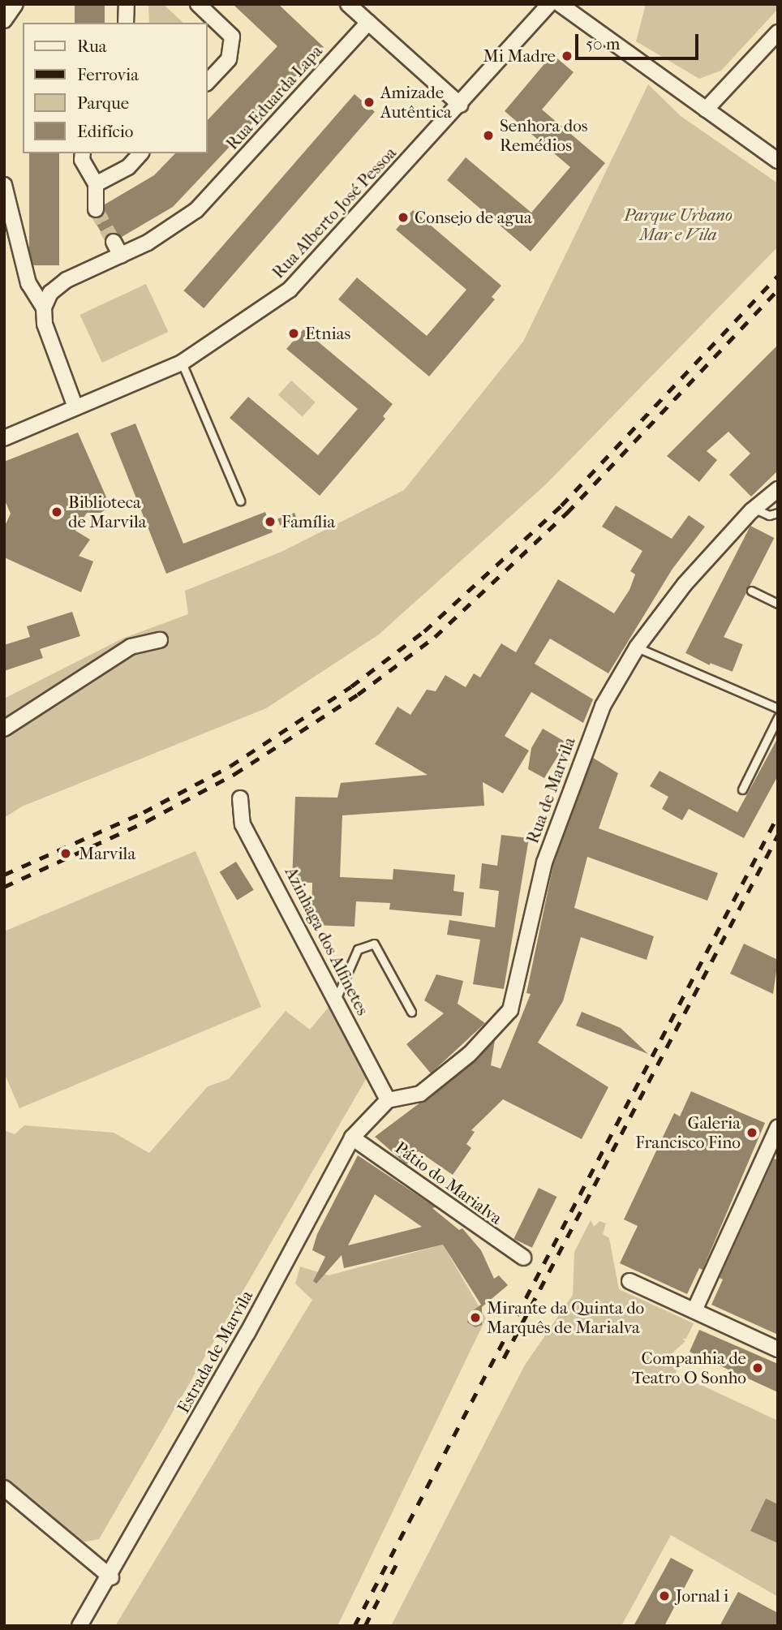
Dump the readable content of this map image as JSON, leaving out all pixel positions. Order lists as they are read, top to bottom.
{
  "streets": {
    "street": [
      "Rua Eduarda Lapa",
      "Rua Alberto José Pessoa",
      "Rua de Marvila",
      "Azinhaga dos Alfinetes",
      "Pátio do Marialva",
      "Estrada de Marvila"
    ]
  },
  "crossings": [
    ["Rua de Marvila", "Azinhaga dos Alfinetes"],
    ["Rua de Marvila", "Estrada de Marvila"],
    ["Azinhaga dos Alfinetes", "Estrada de Marvila"],
    ["Pátio do Marialva", "Estrada de Marvila"]
  ],
  "parks": ["Parque Urbano Mar e Vila"],
  "places": [
    "Mi Madre",
    "Amizade Autêntica",
    "Senhora dos Remédios",
    "Consejo de agua",
    "Etnias",
    "Biblioteca de Marvila",
    "Família",
    "Marvila",
    "Galeria Francisco Fino",
    "Mirante da Quinta do Marquês de Marialva",
    "Companhia de Teatro O Sonho",
    "Jornal i"
  ],
  "legend": [
    "Rua",
    "Ferrovia",
    "Parque",
    "Edifício"
  ],
  "scale_bar": "50 m"
}
